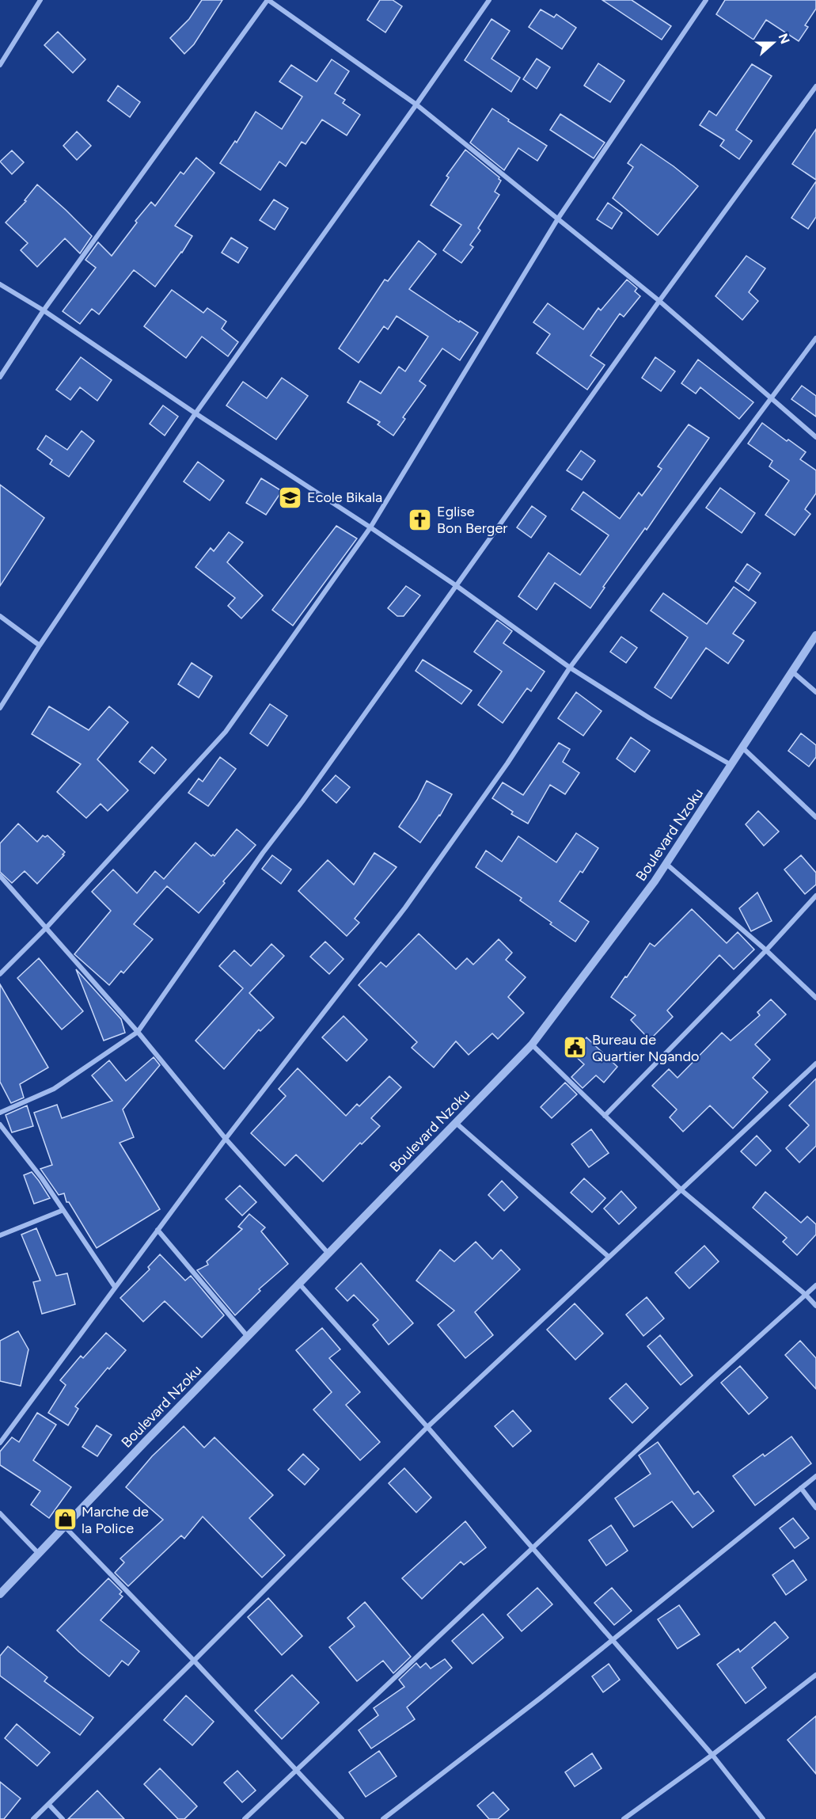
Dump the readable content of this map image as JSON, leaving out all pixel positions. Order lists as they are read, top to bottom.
{
  "streets": {
    "street": ["Boulevard Nzoku"]
  },
  "places": {
    "school or university": ["Ecole Bikala"],
    "church": ["Eglise Bon Berger"],
    "public building": ["Bureau de Quartier Ngando"],
    "shop": ["Marche de la Police"]
  },
  "north": "right"
}
